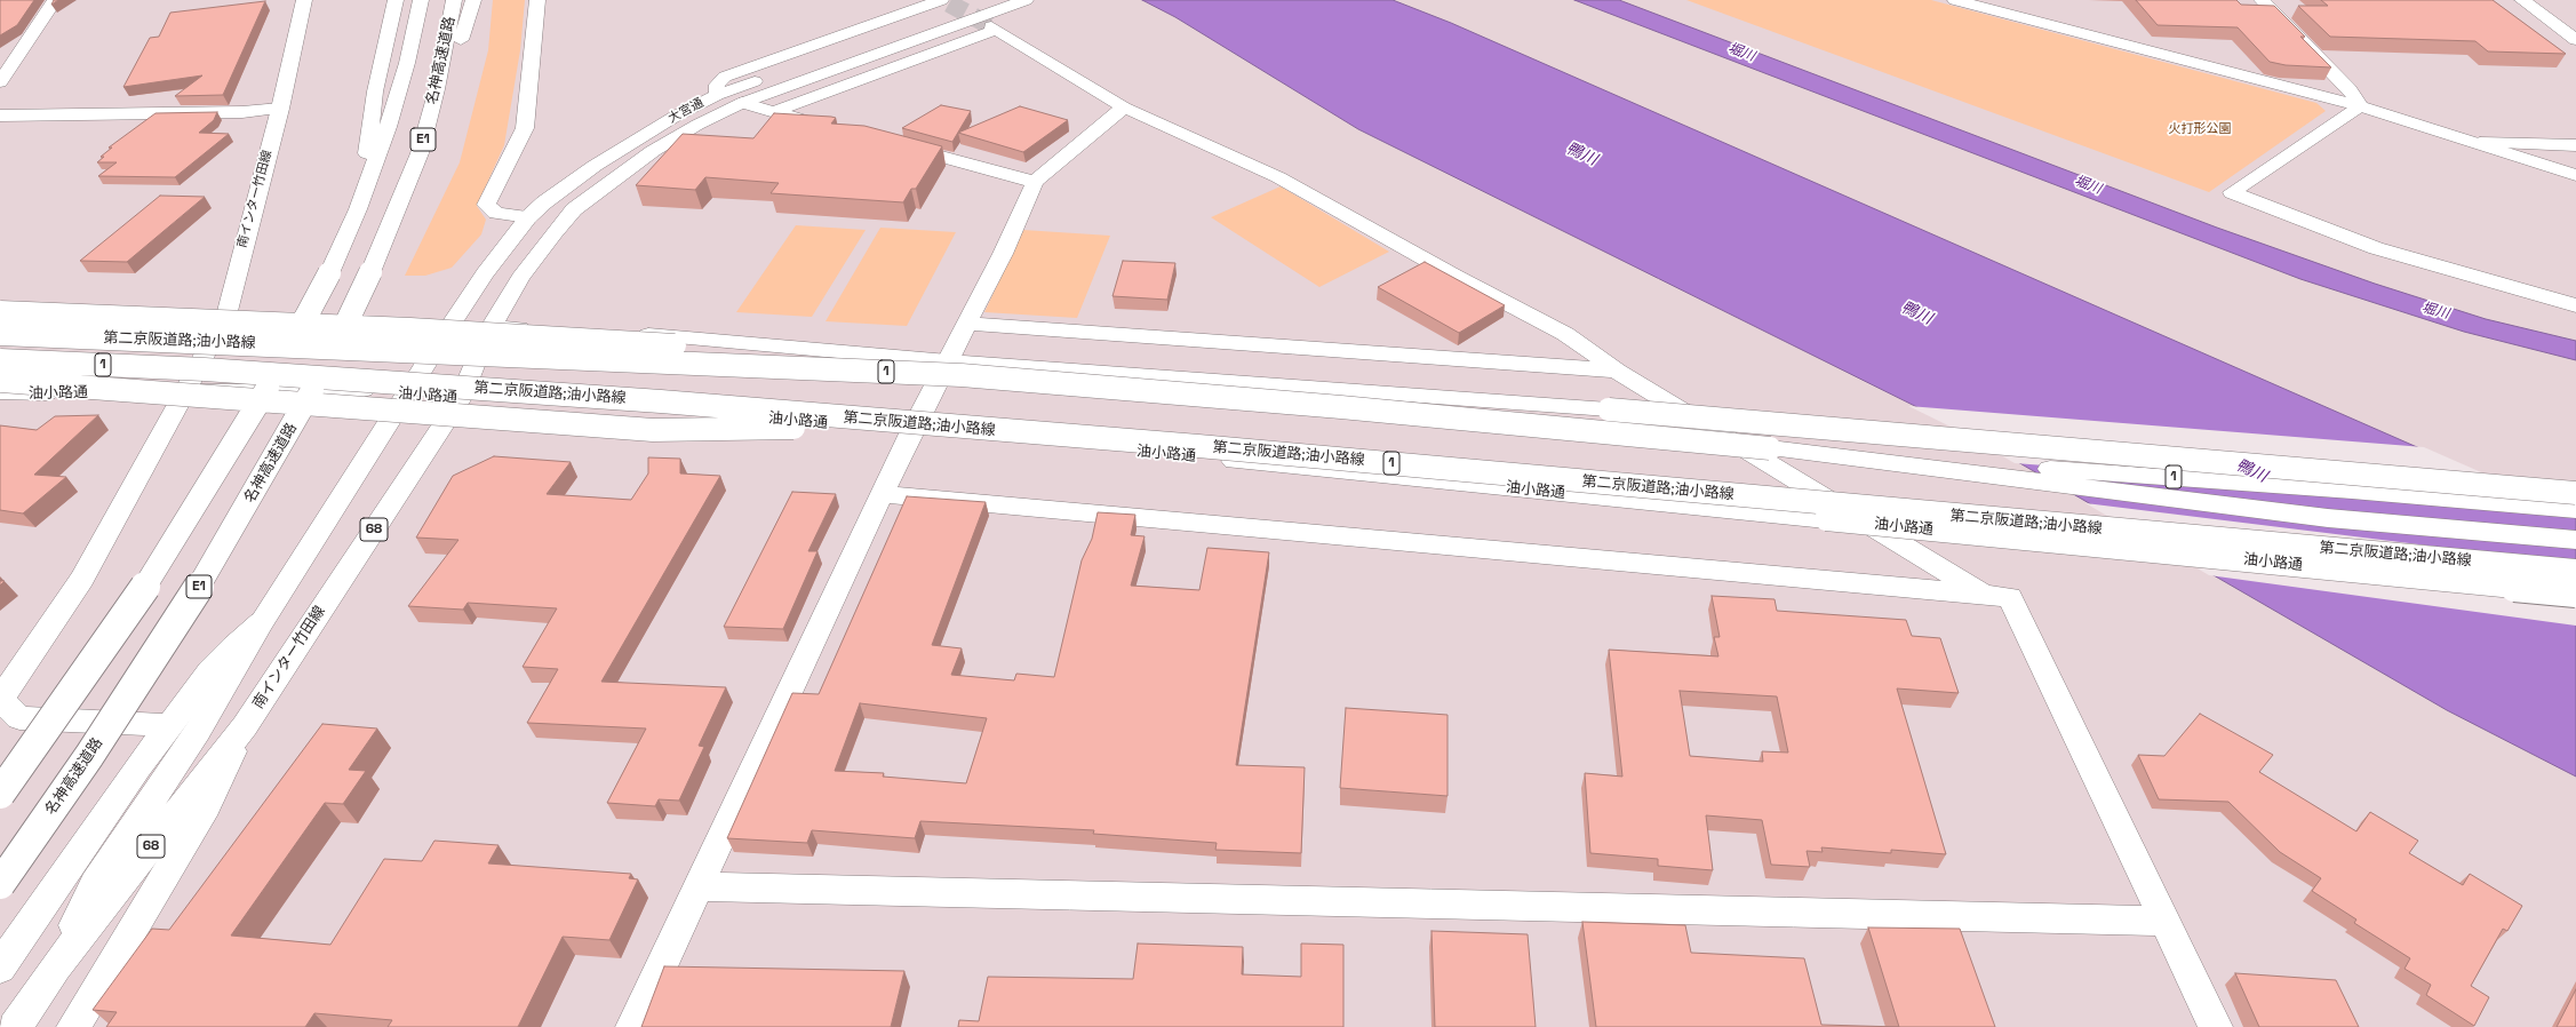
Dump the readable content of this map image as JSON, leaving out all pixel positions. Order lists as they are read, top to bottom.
{
  "streets": {
    "main road": [
      "名神高速道路",
      "大宮通",
      "E1",
      "南インター竹田線",
      "第二京阪道路;油小路線",
      "1",
      "油小路通",
      "68"
    ]
  },
  "crossings": [
    ["大宮通", "南インター竹田線"],
    ["南インター竹田線", "油小路通"],
    ["第二京阪道路;油小路線", "油小路通"]
  ],
  "water": ["堀川", "鴨川"],
  "parks": ["火打形公園"]
}
